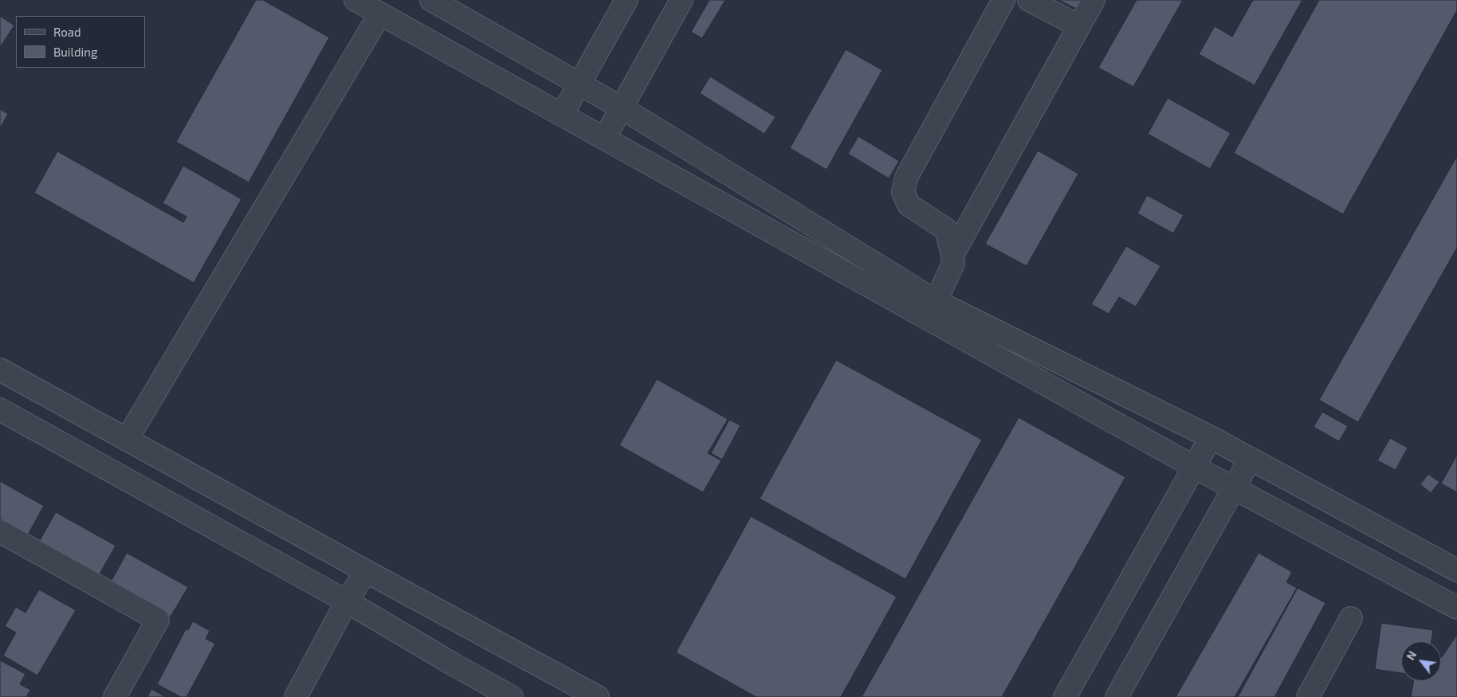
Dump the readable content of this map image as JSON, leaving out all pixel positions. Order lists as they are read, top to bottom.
{
  "legend": ["Road", "Building"],
  "north": "top left"
}
